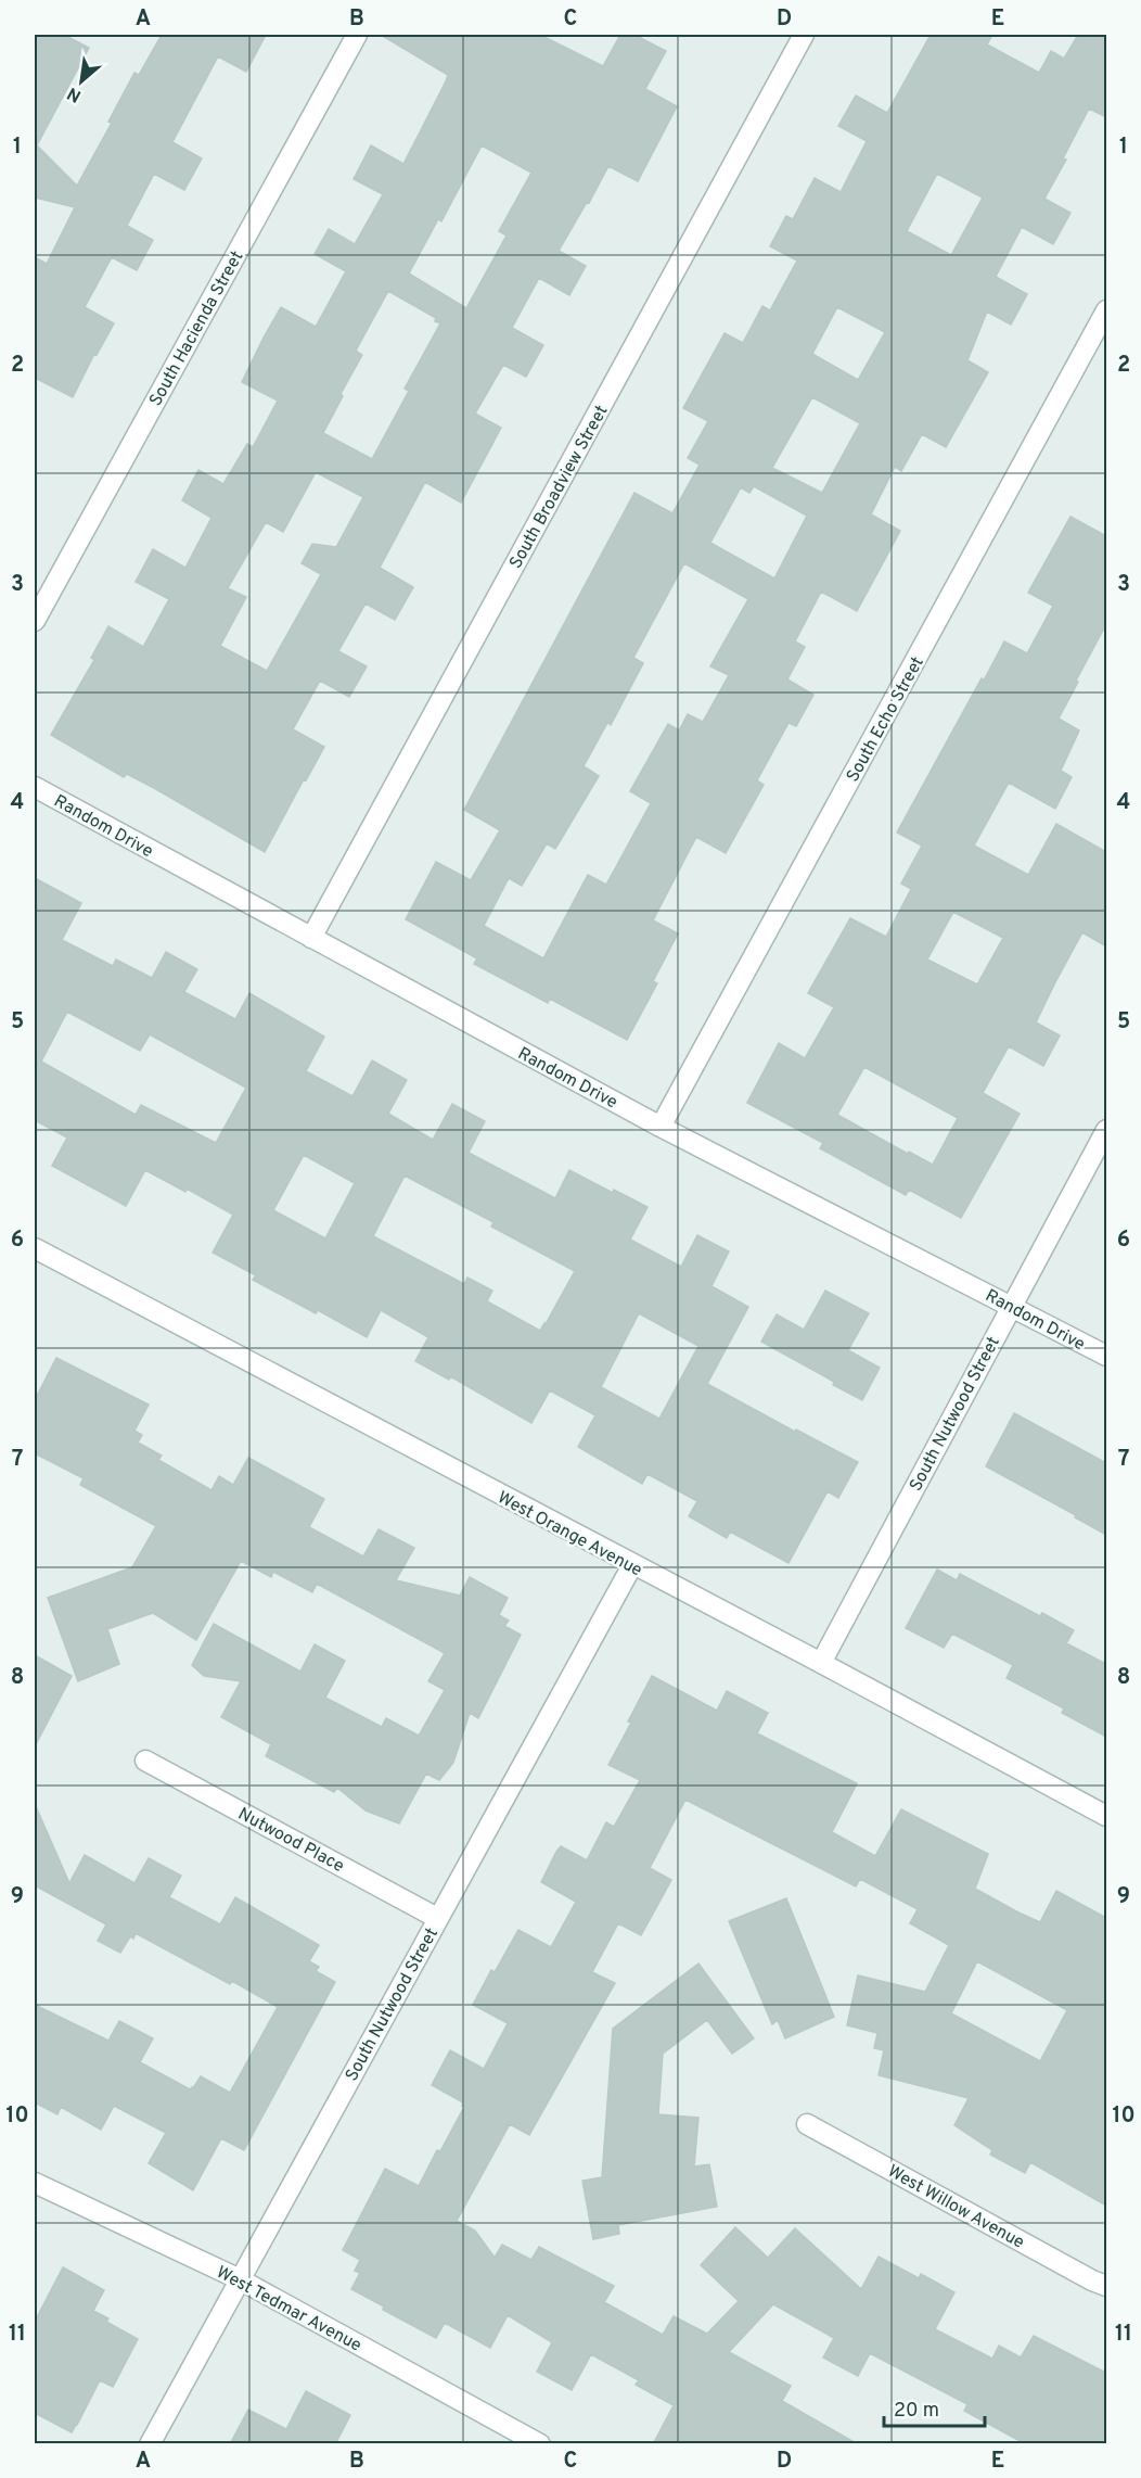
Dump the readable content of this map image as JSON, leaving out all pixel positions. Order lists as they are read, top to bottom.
{
  "streets": {
    "street": [
      "South Hacienda Street",
      "South Broadview Street",
      "South Echo Street",
      "Random Drive",
      "South Nutwood Street",
      "West Orange Avenue",
      "Nutwood Place",
      "West Willow Avenue",
      "West Tedmar Avenue"
    ]
  },
  "crossings": [
    ["South Broadview Street", "Random Drive"],
    ["South Echo Street", "Random Drive"],
    ["Random Drive", "South Nutwood Street"],
    ["South Nutwood Street", "West Orange Avenue"],
    ["South Nutwood Street", "Nutwood Place"],
    ["South Nutwood Street", "West Tedmar Avenue"]
  ],
  "scale_bar": "20 m",
  "north": "bottom left",
  "grid": {
    "columns": [
      "A",
      "B",
      "C",
      "D",
      "E"
    ],
    "rows": [
      "1",
      "2",
      "3",
      "4",
      "5",
      "6",
      "7",
      "8",
      "9",
      "10",
      "11"
    ]
  }
}
